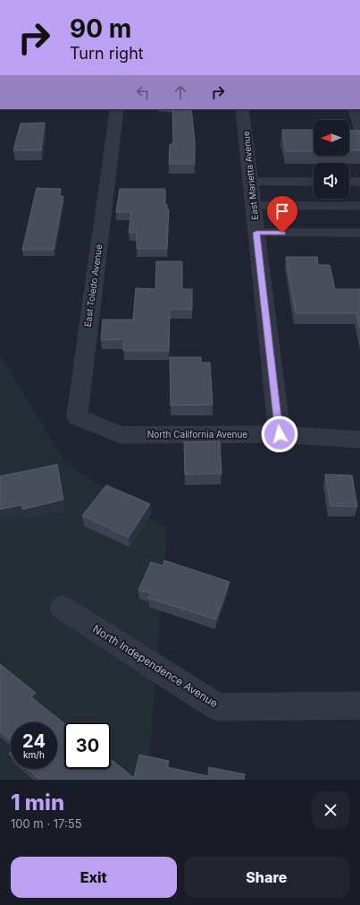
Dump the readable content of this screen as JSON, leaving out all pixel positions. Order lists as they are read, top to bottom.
{
  "streets": {
    "street": [
      "East Marietta Avenue",
      "East Toledo Avenue",
      "North California Avenue",
      "North Independence Avenue"
    ]
  },
  "crossings": [
    ["East Marietta Avenue", "North California Avenue"],
    ["East Toledo Avenue", "North California Avenue"]
  ],
  "north": "left",
  "page": {
    "turn": ["90 m", "Turn right"],
    "speed": "24 km/h",
    "limit": "30",
    "heading": ["1 min", "100 m · 17:55"],
    "buttons": ["Exit", "Share"]
  }
}
